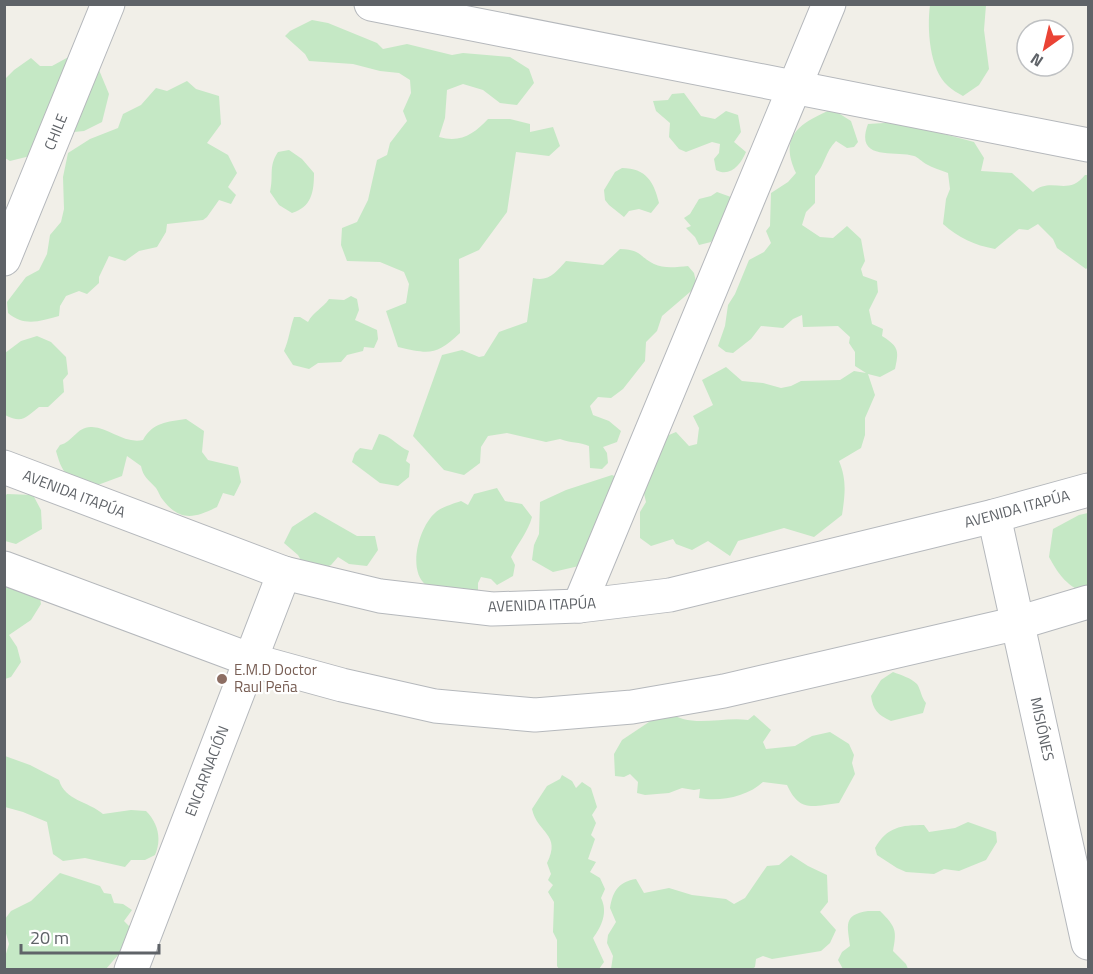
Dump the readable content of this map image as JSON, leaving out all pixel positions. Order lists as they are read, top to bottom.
{
  "streets": {
    "street": [
      "CHILE",
      "AVENIDA ITAPÚA",
      "MISIÓNES",
      "ENCARNACIÓN"
    ]
  },
  "crossings": [
    ["AVENIDA ITAPÚA", "MISIÓNES"],
    ["AVENIDA ITAPÚA", "ENCARNACIÓN"]
  ],
  "places": ["E.M.D Doctor Raul Peña"],
  "scale_bar": "20 m",
  "north": "bottom left"
}
